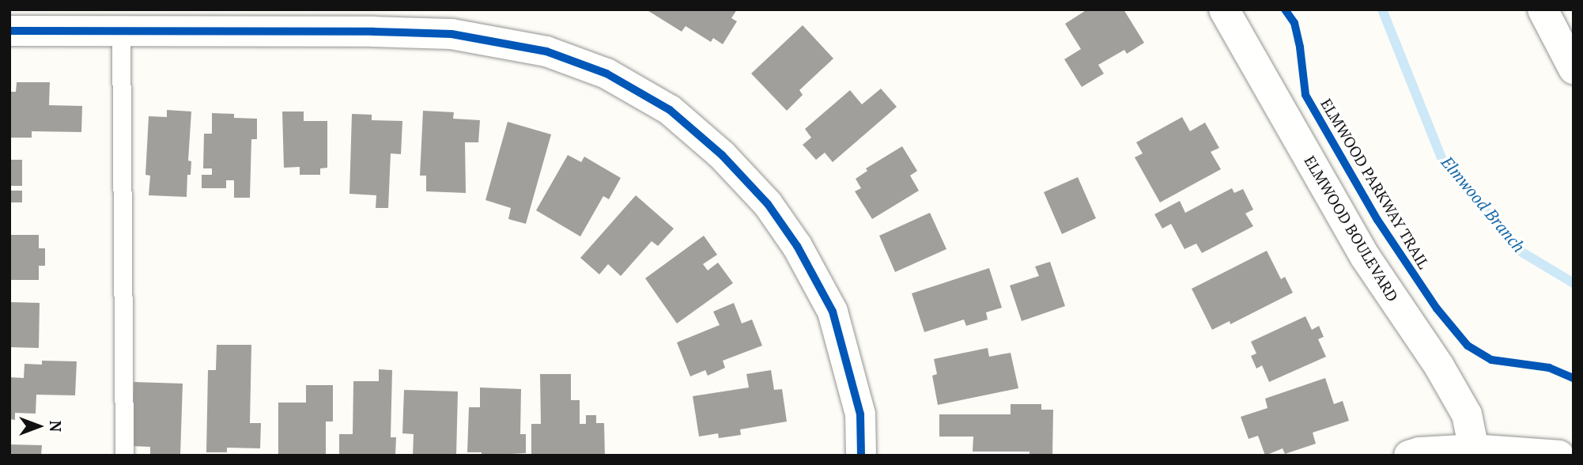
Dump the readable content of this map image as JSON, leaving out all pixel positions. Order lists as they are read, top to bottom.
{
  "streets": {
    "street": ["ELMWOOD BOULEVARD"],
    "cycle path": ["ELMWOOD PARKWAY TRAIL"]
  },
  "water": ["Elmwood Branch"],
  "north": "right"
}
